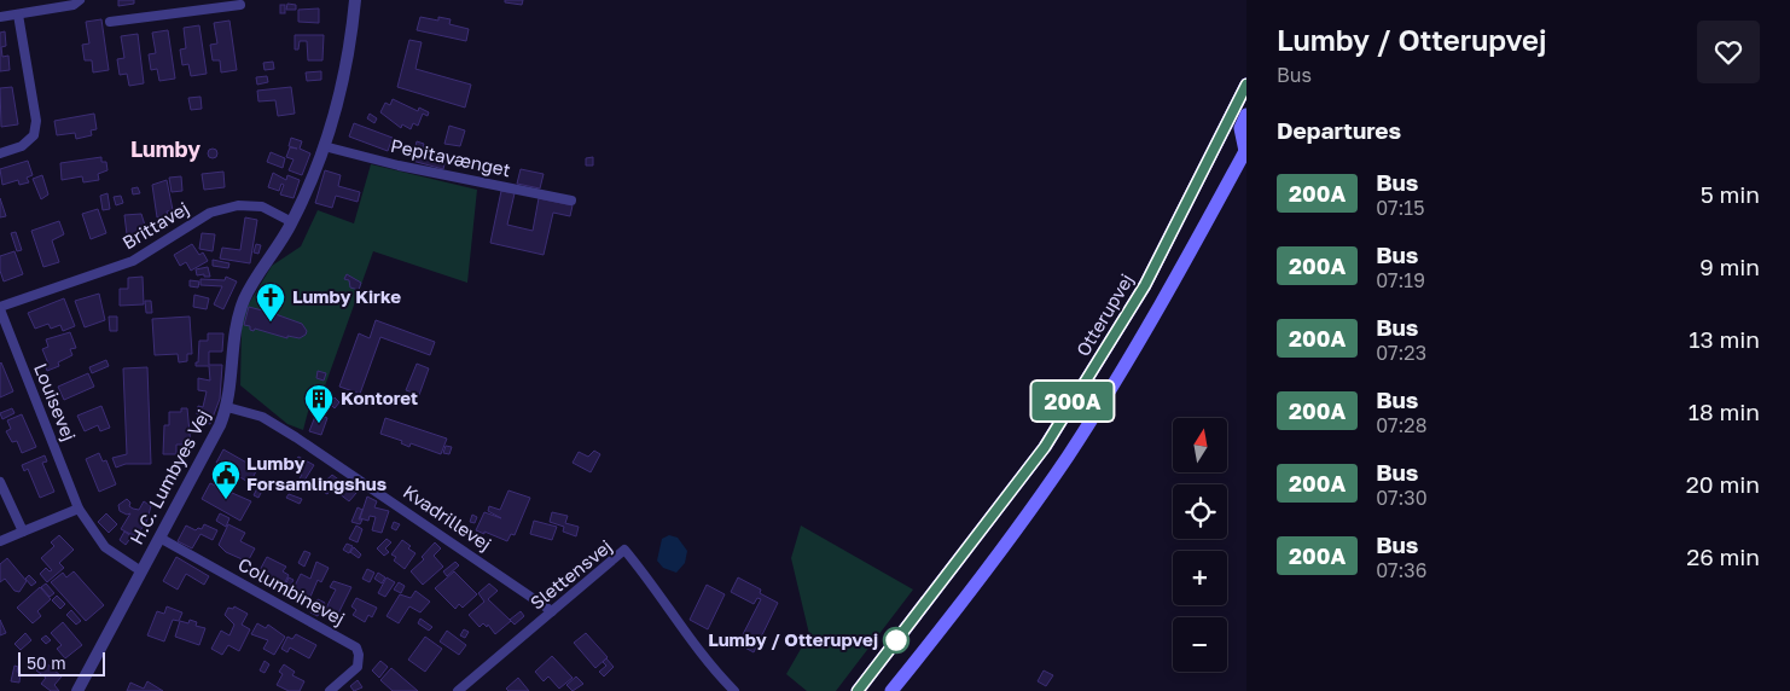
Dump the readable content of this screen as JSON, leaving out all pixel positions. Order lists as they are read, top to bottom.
{
  "streets": {
    "main road": ["Otterupvej"],
    "street": [
      "Pepitavænget",
      "Brittavej",
      "Louisevej",
      "H.C. Lumbyes Vej",
      "Kvadrillevej",
      "Slettensvej",
      "Columbinevej"
    ]
  },
  "crossings": [
    ["Pepitavænget", "H.C. Lumbyes Vej"],
    ["Brittavej", "Louisevej"],
    ["Brittavej", "H.C. Lumbyes Vej"],
    ["Louisevej", "H.C. Lumbyes Vej"],
    ["H.C. Lumbyes Vej", "Kvadrillevej"],
    ["H.C. Lumbyes Vej", "Columbinevej"],
    ["Kvadrillevej", "Slettensvej"]
  ],
  "districts": ["Lumby"],
  "places": {
    "church": ["Lumby Kirke"],
    "building": ["Kontoret"],
    "public building": ["Lumby Forsamlingshus"],
    "other": ["Lumby / Otterupvej"]
  },
  "lines": ["bus line 200A"],
  "scale_bar": "50 m",
  "north": "top",
  "page": {
    "on_map": "200A",
    "heading": [
      ["Lumby / Otterupvej", "Bus"],
      "Departures"
    ],
    "list": [
      {
        "mark": "200A",
        "name": "Bus",
        "note": "07:15",
        "value": "5 min"
      },
      {
        "mark": "200A",
        "name": "Bus",
        "note": "07:19",
        "value": "9 min"
      },
      {
        "mark": "200A",
        "name": "Bus",
        "note": "07:23",
        "value": "13 min"
      },
      {
        "mark": "200A",
        "name": "Bus",
        "note": "07:28",
        "value": "18 min"
      },
      {
        "mark": "200A",
        "name": "Bus",
        "note": "07:30",
        "value": "20 min"
      },
      {
        "mark": "200A",
        "name": "Bus",
        "note": "07:36",
        "value": "26 min"
      }
    ],
    "map_buttons": ["+", "−"],
    "scale": "50 m"
  }
}
